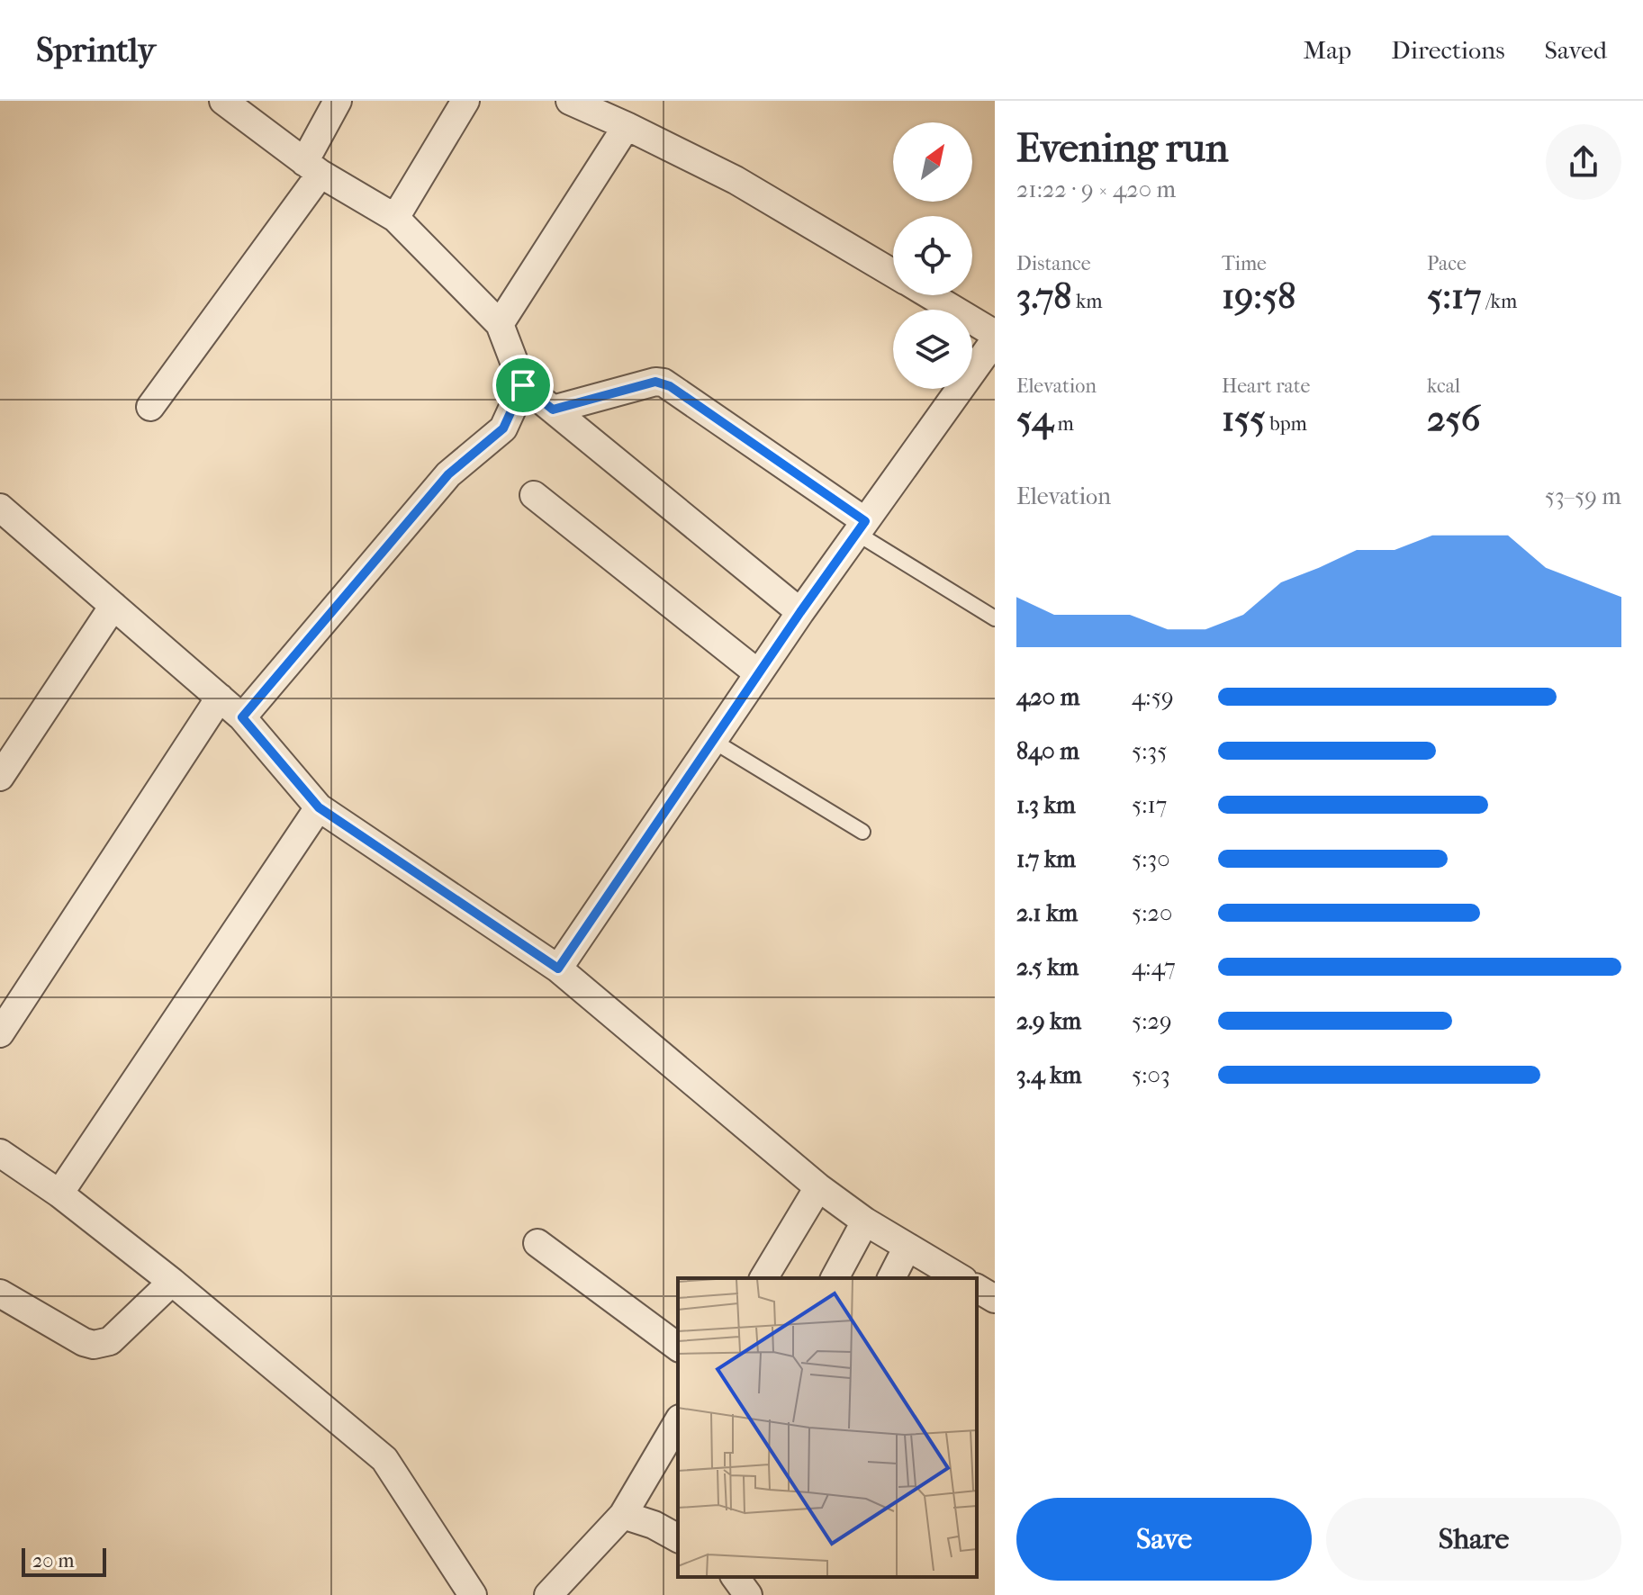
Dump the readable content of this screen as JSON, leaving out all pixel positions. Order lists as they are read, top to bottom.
{
  "scale_bar": "20 m",
  "north": "top right",
  "page": {
    "header": "Sprintly",
    "nav": ["Map", "Directions", "Saved"],
    "heading": ["Evening run", "21:22 · 9 × 420 m"],
    "stats": [
      ["Distance", "3.78 km"],
      ["Time", "19:58"],
      ["Pace", "5:17 /km"],
      ["Elevation", "54 m"],
      ["Heart rate", "155 bpm"],
      ["kcal", "256"]
    ],
    "chart": ["Elevation", "53–59 m"],
    "list": [
      {
        "name": "420 m",
        "note": "4:59"
      },
      {
        "name": "840 m",
        "note": "5:35"
      },
      {
        "name": "1.3 km",
        "note": "5:17"
      },
      {
        "name": "1.7 km",
        "note": "5:30"
      },
      {
        "name": "2.1 km",
        "note": "5:20"
      },
      {
        "name": "2.5 km",
        "note": "4:47"
      },
      {
        "name": "2.9 km",
        "note": "5:29"
      },
      {
        "name": "3.4 km",
        "note": "5:03"
      }
    ],
    "buttons": ["Save", "Share"],
    "scale": "20 m"
  }
}
